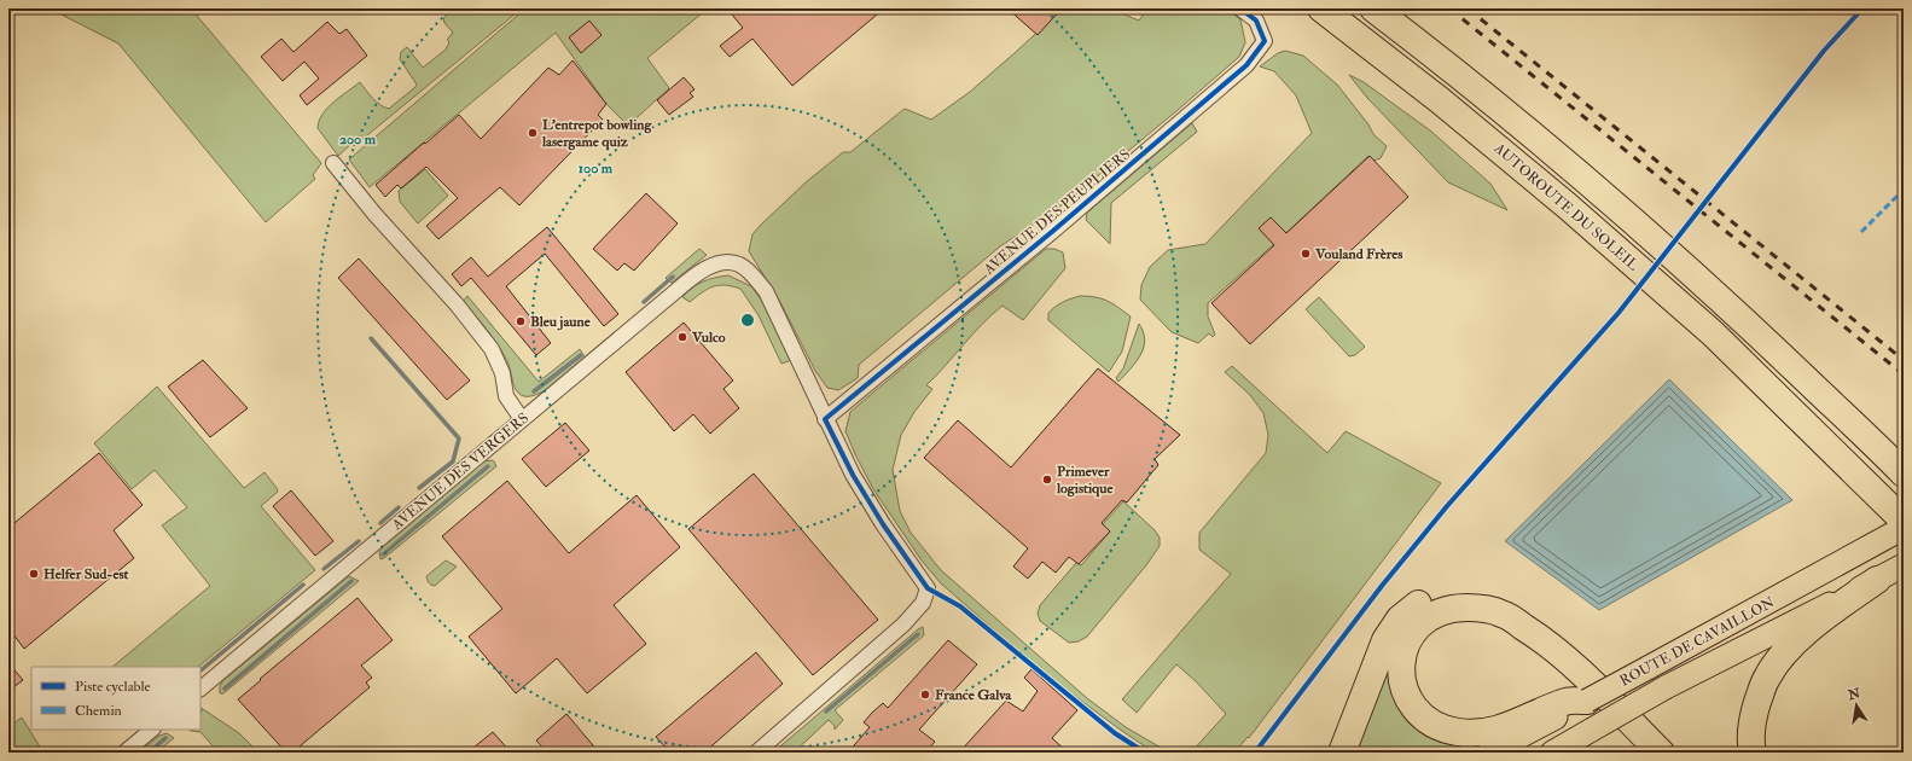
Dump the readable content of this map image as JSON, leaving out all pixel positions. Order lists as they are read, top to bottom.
{
  "streets": {
    "highway": ["AUTOROUTE DU SOLEIL"],
    "main road": ["ROUTE DE CAVAILLON"],
    "street": ["AVENUE DES PEUPLIERS", "AVENUE DES VERGERS"]
  },
  "crossings": [
    ["AVENUE DES PEUPLIERS", "AVENUE DES VERGERS"]
  ],
  "places": [
    "L'entrepot bowling lasergame quiz",
    "Vouland Frères",
    "Bleu jaune",
    "Vulco",
    "Primever logistique",
    "Helfer Sud-est",
    "France Galva"
  ],
  "legend": ["Piste cyclable", "Chemin"],
  "north": "top",
  "rings": ["200 m", "100 m"]
}
